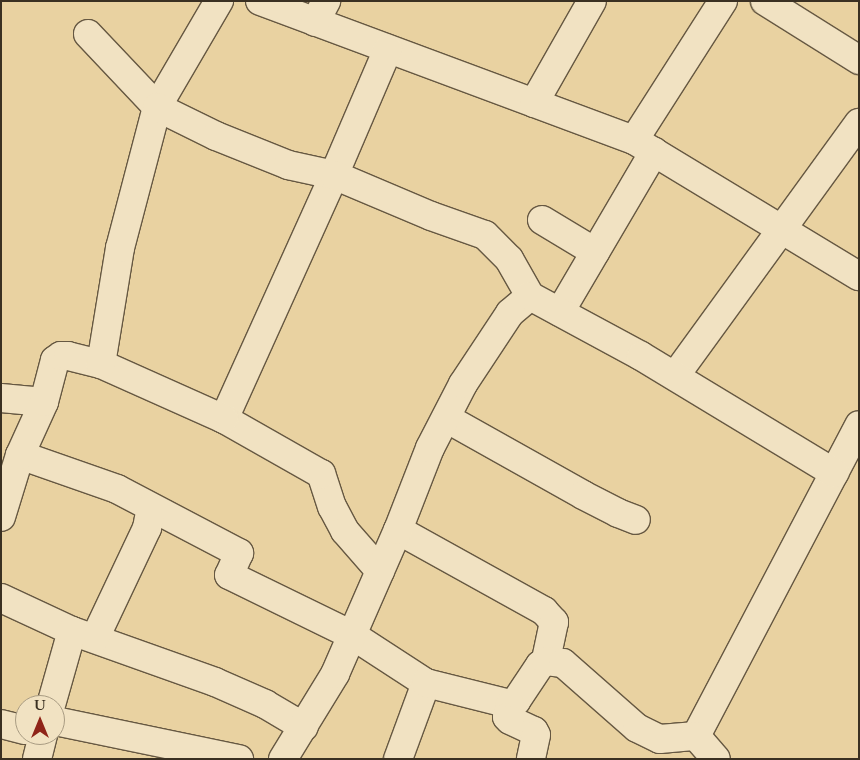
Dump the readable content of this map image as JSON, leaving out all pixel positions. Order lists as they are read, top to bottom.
{
  "north": "top"
}
